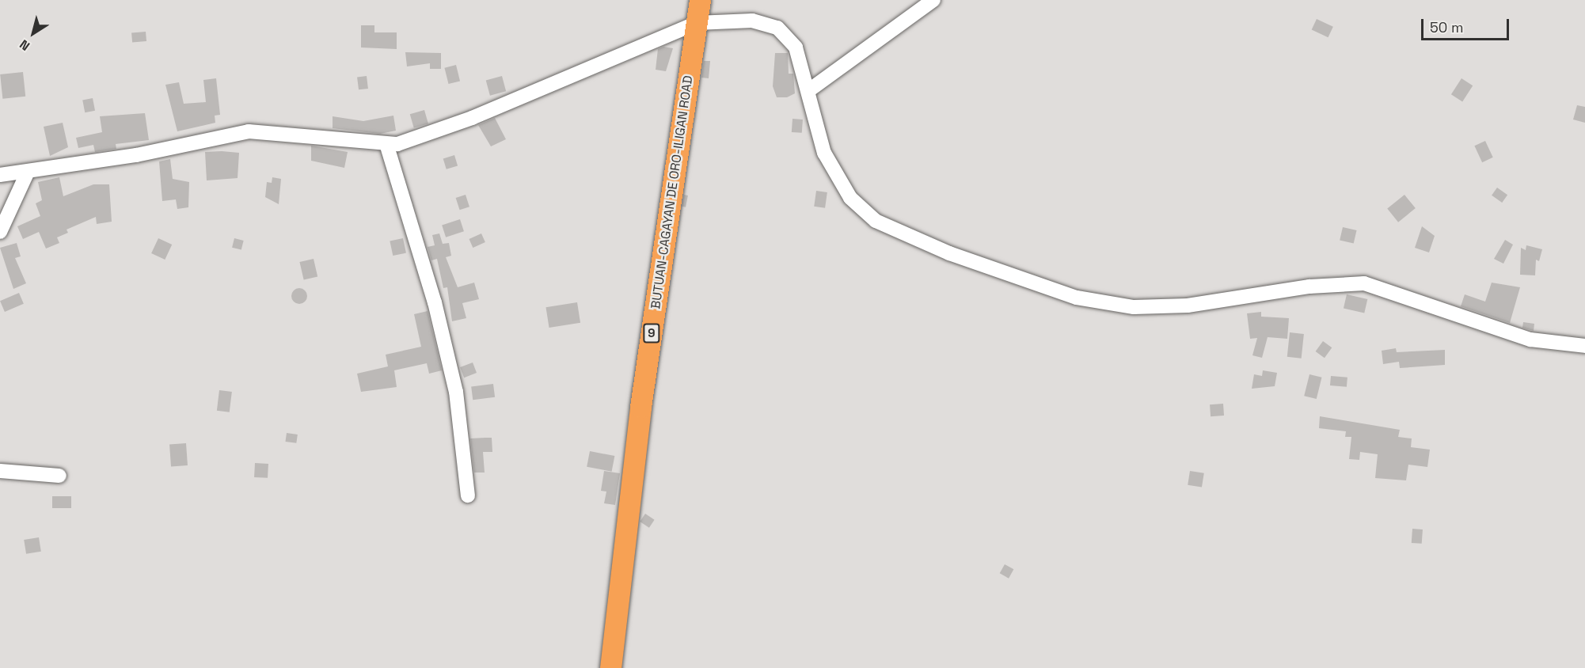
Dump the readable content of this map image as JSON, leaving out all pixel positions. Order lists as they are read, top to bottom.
{
  "streets": {
    "highway": ["BUTUAN-CAGAYAN DE ORO-ILIGAN ROAD", "9"]
  },
  "scale_bar": "50 m",
  "north": "bottom left"
}
